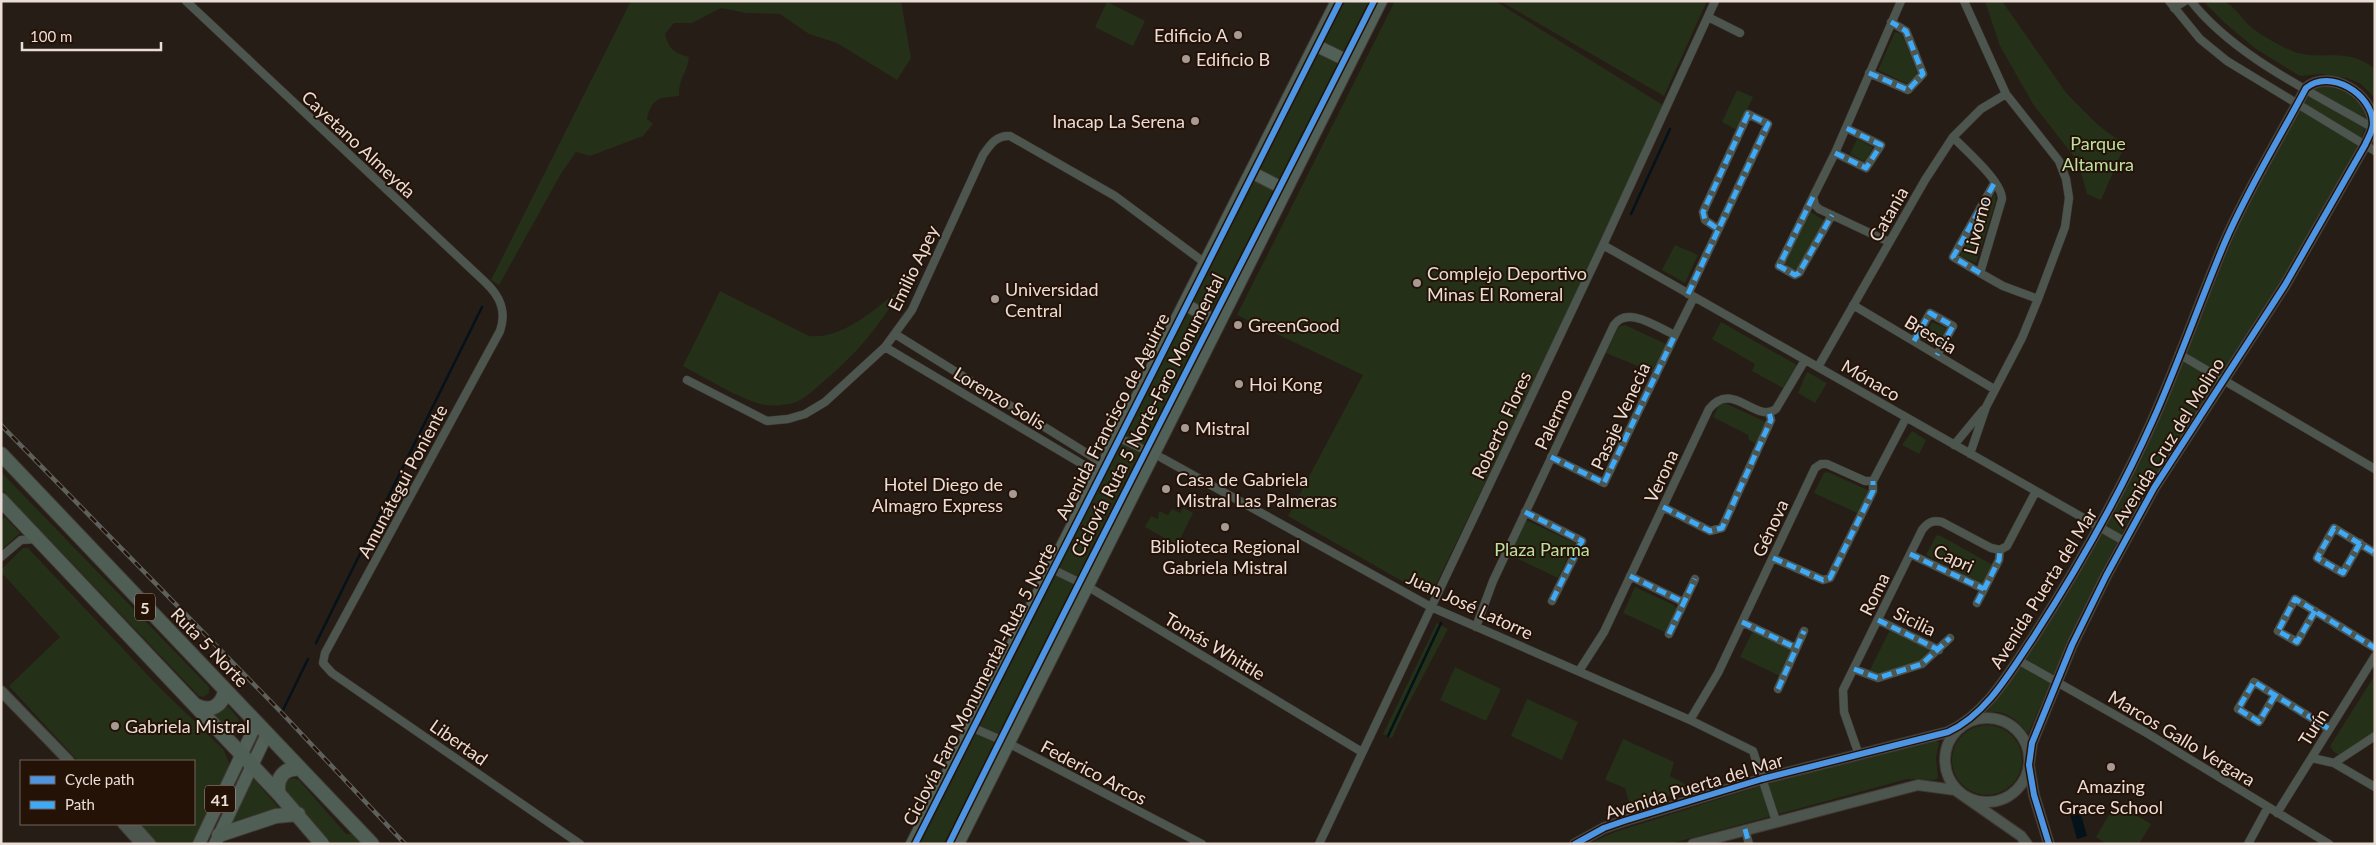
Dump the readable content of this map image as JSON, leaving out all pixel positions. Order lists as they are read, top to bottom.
{
  "streets": {
    "highway": ["5", "Ruta 5 Norte"],
    "main road": ["Avenida Francisco de Aguirre", "41"],
    "street": [
      "Cayetano Almeyda",
      "Catania",
      "Livorno",
      "Emilio Apey",
      "Brescia",
      "Mónaco",
      "Lorenzo Solis",
      "Pasaje Venecia",
      "Palermo",
      "Roberto Flores",
      "Avenida Cruz del Molino",
      "Verona",
      "Amunátegui Poniente",
      "Génova",
      "Capri",
      "Avenida Puerta del Mar",
      "Roma",
      "Juan José Latorre",
      "Sicilia",
      "Tomás Whittle",
      "Turín",
      "Marcos Gallo Vergara",
      "Libertad",
      "Federico Arcos"
    ],
    "cycle path": ["Ciclovía Ruta 5 Norte-Faro Monumental"]
  },
  "crossings": [
    ["Cayetano Almeyda", "Amunátegui Poniente"],
    ["Catania", "Livorno"],
    ["Catania", "Brescia"],
    ["Catania", "Mónaco"],
    ["Emilio Apey", "Lorenzo Solis"],
    ["Emilio Apey", "Avenida Francisco de Aguirre"],
    ["Mónaco", "Roberto Flores"],
    ["Mónaco", "Avenida Cruz del Molino"],
    ["Mónaco", "Avenida Puerta del Mar"],
    ["Lorenzo Solis", "Avenida Francisco de Aguirre"],
    ["Avenida Francisco de Aguirre", "Juan José Latorre"],
    ["Avenida Francisco de Aguirre", "Tomás Whittle"],
    ["Avenida Francisco de Aguirre", "Federico Arcos"],
    ["Pasaje Venecia", "Palermo"],
    ["Palermo", "Juan José Latorre"],
    ["Roberto Flores", "Juan José Latorre"],
    ["Roberto Flores", "Tomás Whittle"],
    ["Avenida Cruz del Molino", "Avenida Puerta del Mar"],
    ["Avenida Cruz del Molino", "Marcos Gallo Vergara"],
    ["Verona", "Juan José Latorre"],
    ["Amunátegui Poniente", "Libertad"],
    ["Génova", "Juan José Latorre"],
    ["Capri", "Roma"],
    ["Avenida Puerta del Mar", "Roma"],
    ["Avenida Puerta del Mar", "Juan José Latorre"],
    ["Avenida Puerta del Mar", "Marcos Gallo Vergara"],
    ["Roma", "Sicilia"],
    ["5", "41"],
    ["Ruta 5 Norte", "41"],
    ["Turín", "Marcos Gallo Vergara"]
  ],
  "parks": ["Parque Altamura", "Plaza Parma"],
  "places": [
    "Edificio A",
    "Edificio B",
    "Inacap La Serena",
    "Complejo Deportivo Minas El Romeral",
    "Universidad Central",
    "GreenGood",
    "Hoi Kong",
    "Mistral",
    "Casa de Gabriela Mistral Las Palmeras",
    "Hotel Diego de Almagro Express",
    "Biblioteca Regional Gabriela Mistral",
    "Gabriela Mistral",
    "Amazing Grace School"
  ],
  "legend": ["Cycle path", "Path"],
  "scale_bar": "100 m"
}
